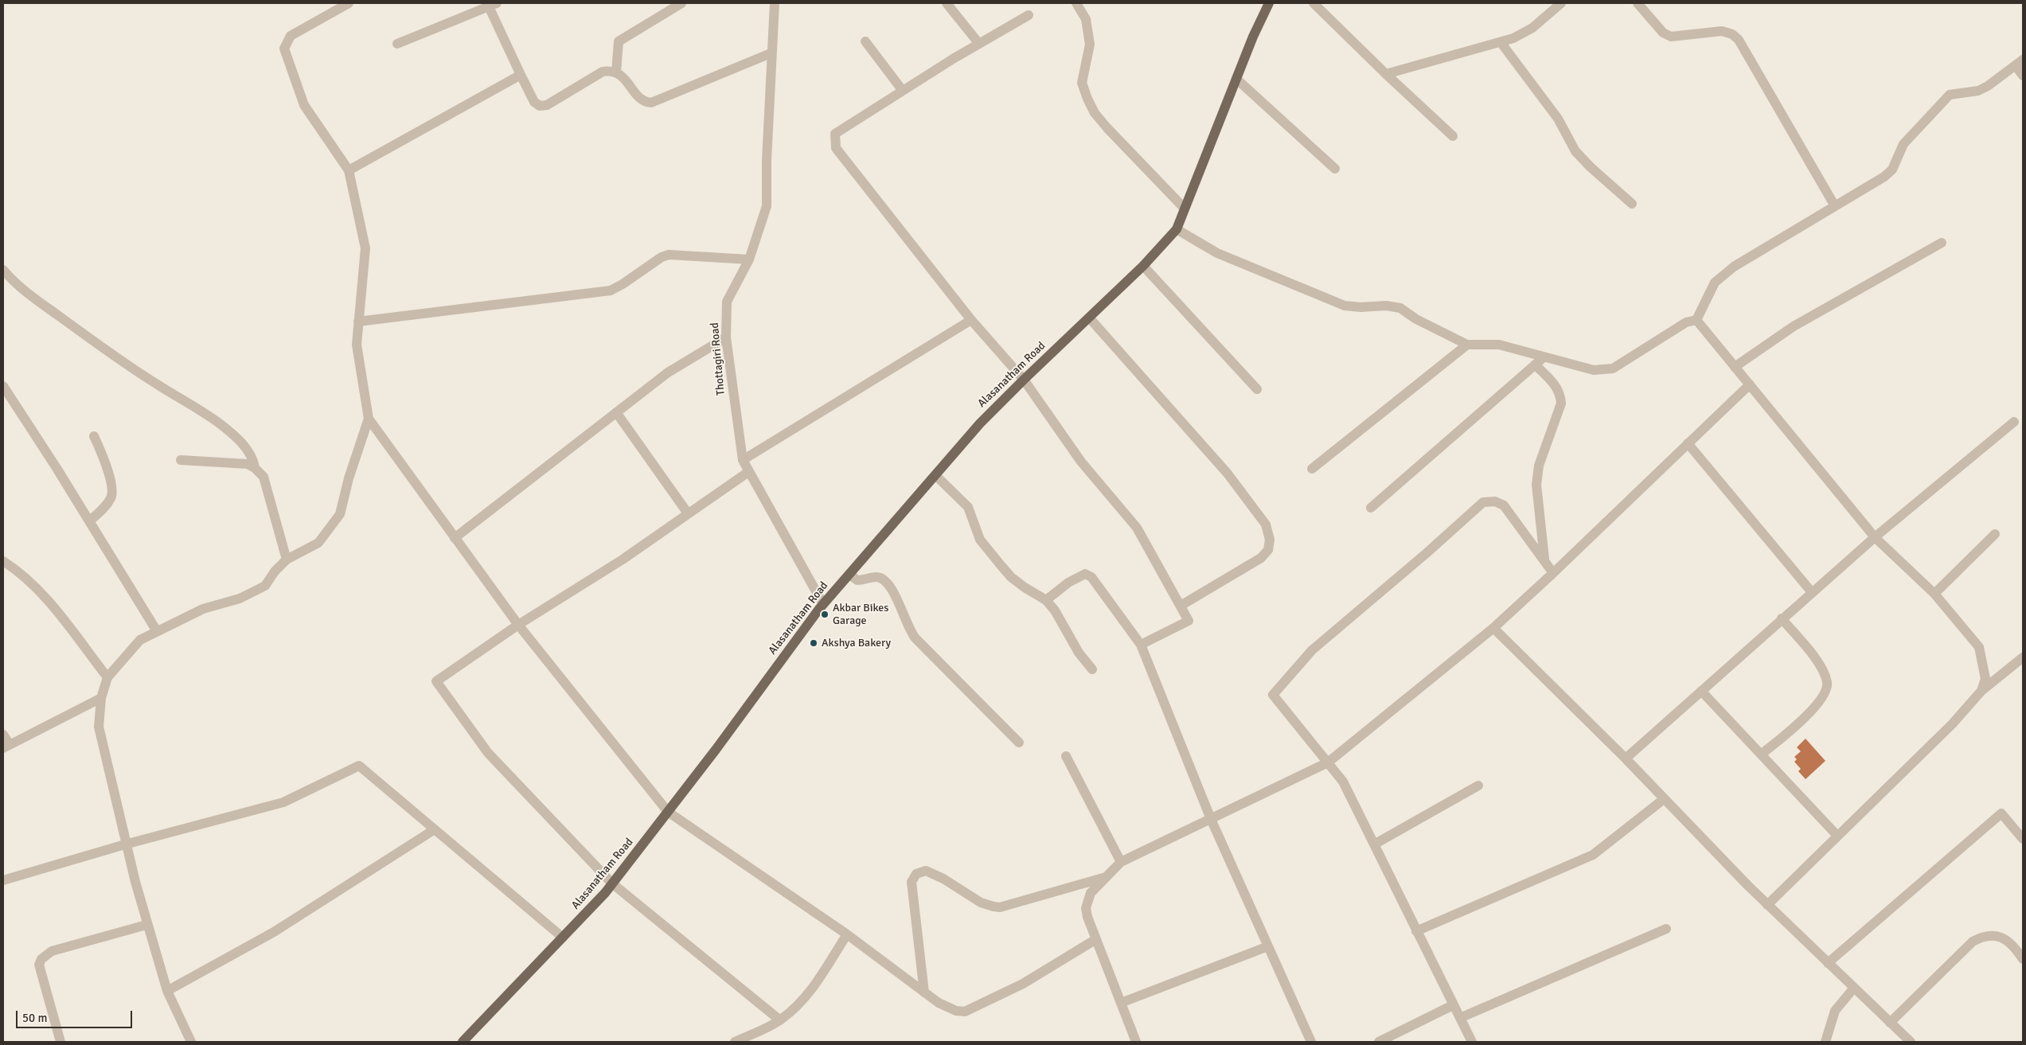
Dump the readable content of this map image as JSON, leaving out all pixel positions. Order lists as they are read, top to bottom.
{
  "streets": {
    "main road": ["Alasanatham Road"],
    "street": ["Thottagiri Road"]
  },
  "crossings": [
    ["Thottagiri Road", "Alasanatham Road"]
  ],
  "places": ["Akbar Bikes Garage", "Akshya Bakery"],
  "scale_bar": "50 m"
}
